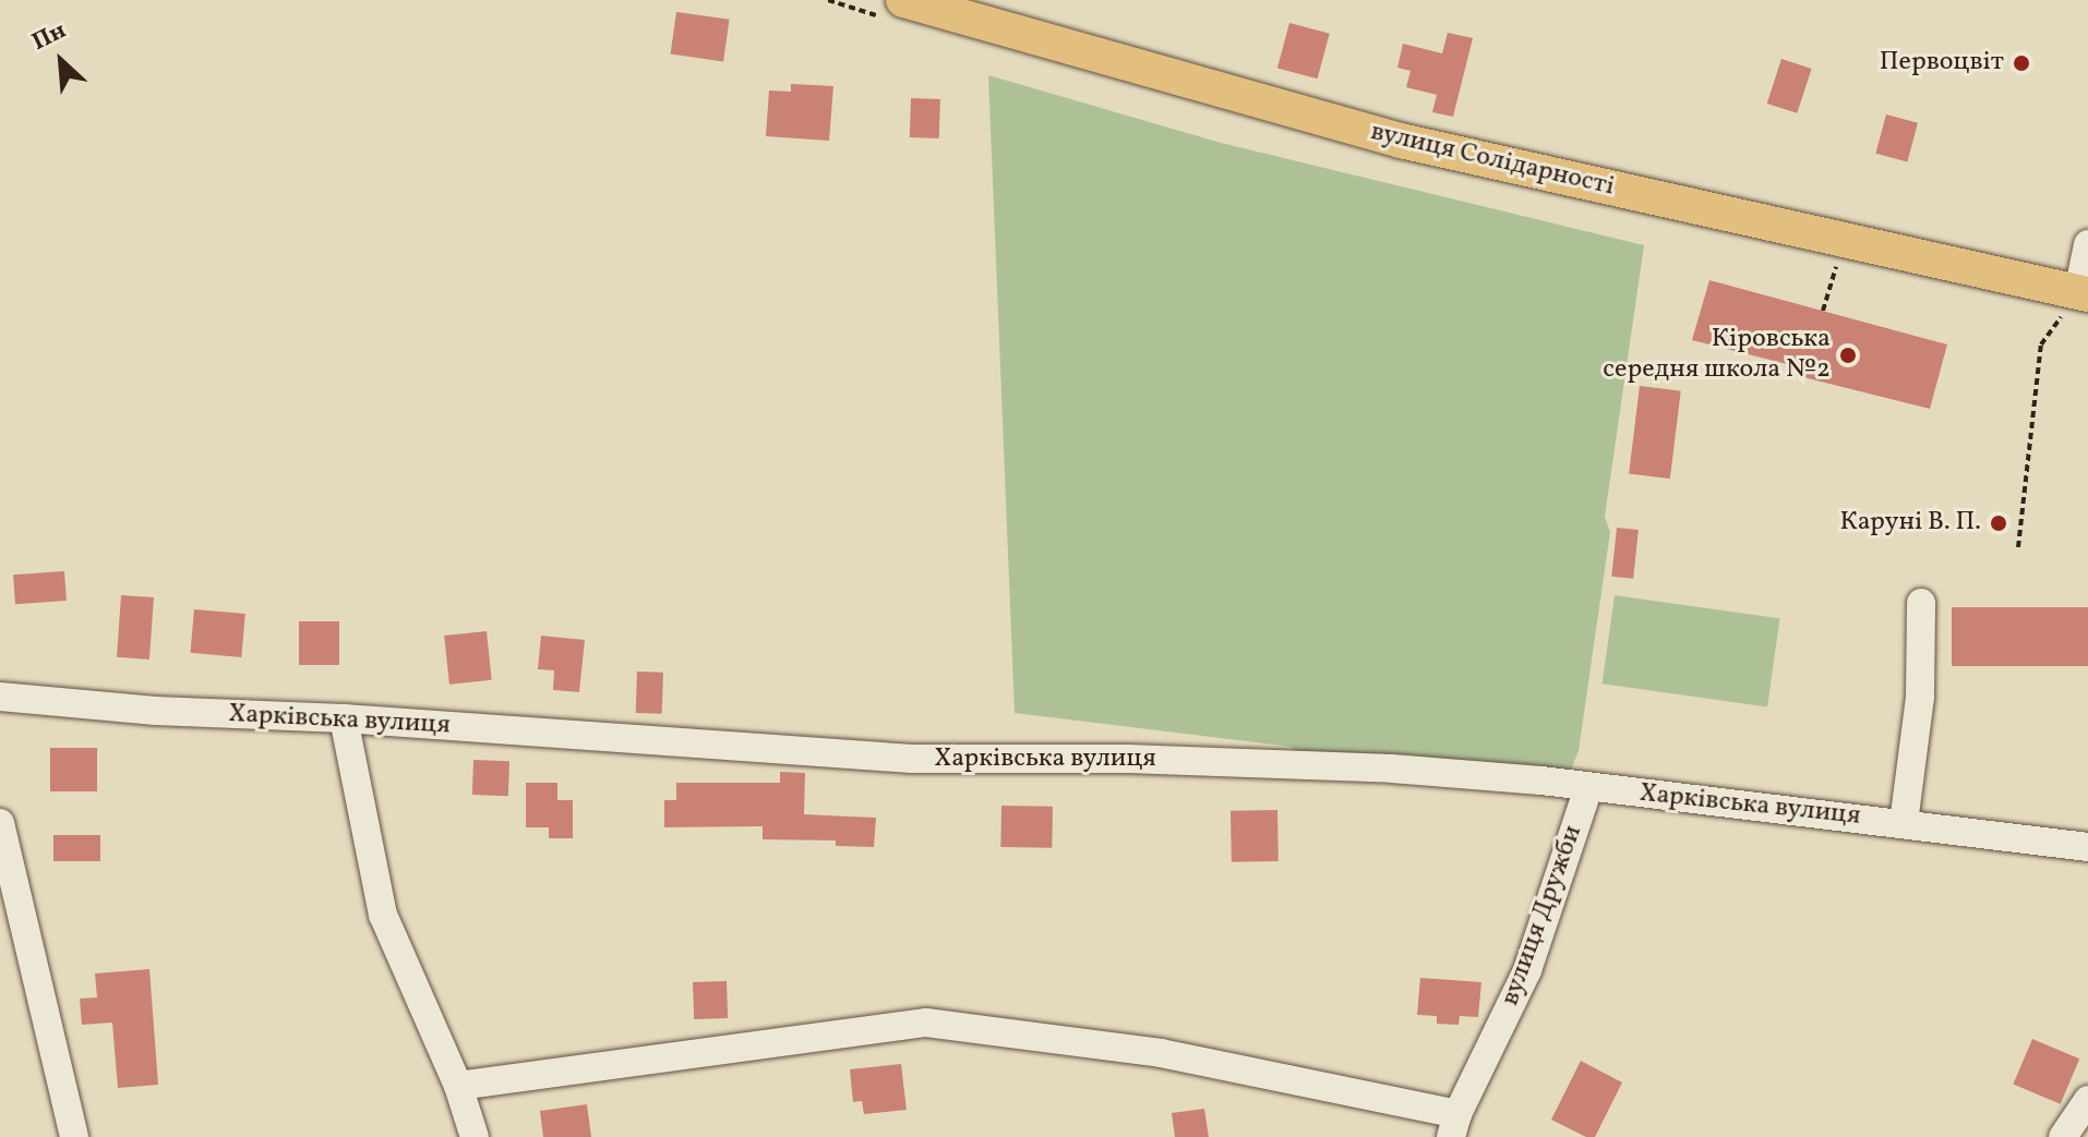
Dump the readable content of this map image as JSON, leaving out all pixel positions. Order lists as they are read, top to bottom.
{
  "streets": {
    "main road": ["вулиця Солідарності"],
    "street": ["Харківська вулиця", "вулиця Дружби"]
  },
  "crossings": [
    ["Харківська вулиця", "вулиця Дружби"]
  ],
  "places": ["Первоцвіт", "Кіровська середня школа №2", "Каруні В. П."],
  "north": "top left"
}
